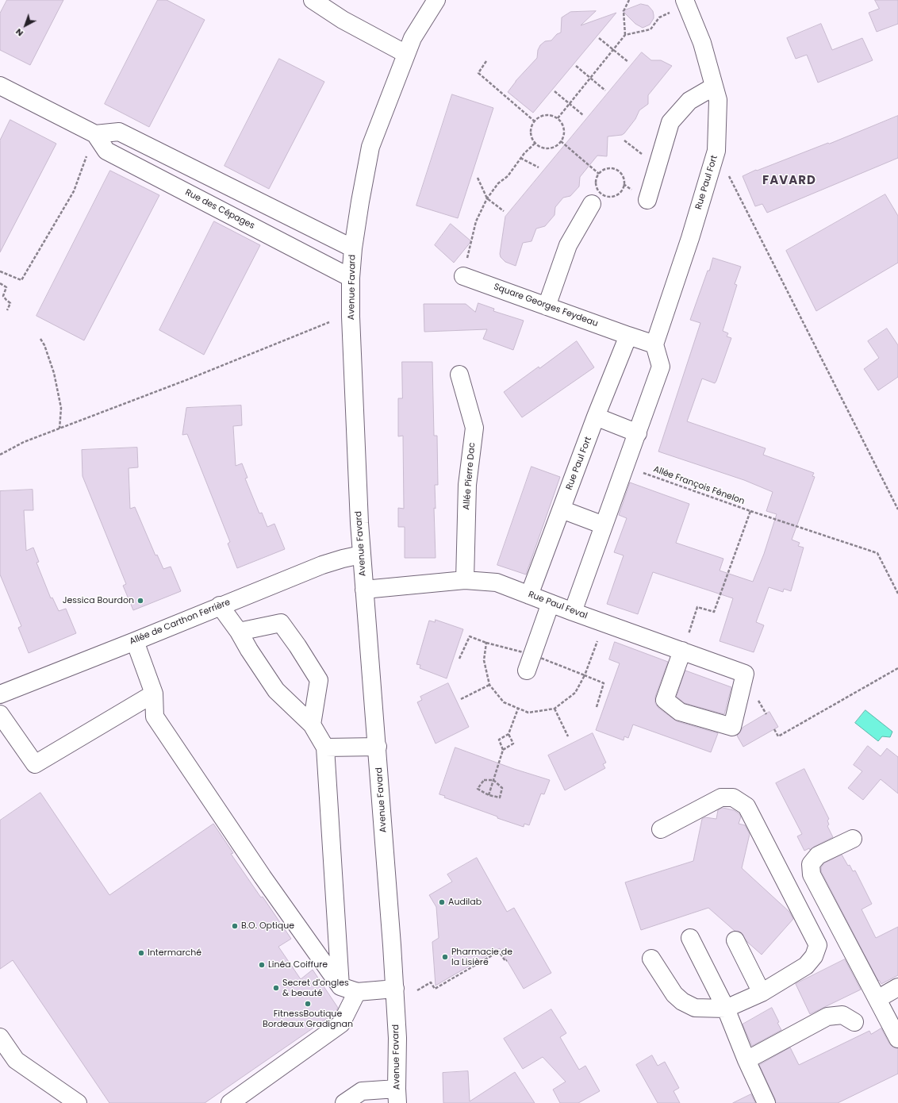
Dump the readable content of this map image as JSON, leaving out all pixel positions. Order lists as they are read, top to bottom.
{
  "streets": {
    "street": [
      "Rue Paul Fort",
      "Rue des Cépages",
      "Avenue Favard",
      "Square Georges Feydeau",
      "Allée Pierre Dac",
      "Rue Paul Feval",
      "Allée de Carthon Ferrière"
    ],
    "path": ["Allée François Fénelon"]
  },
  "crossings": [
    ["Rue Paul Fort", "Square Georges Feydeau"],
    ["Rue Paul Fort", "Rue Paul Feval"],
    ["Rue des Cépages", "Avenue Favard"],
    ["Avenue Favard", "Rue Paul Feval"],
    ["Avenue Favard", "Allée de Carthon Ferrière"],
    ["Allée Pierre Dac", "Rue Paul Feval"],
    ["Allée François Fénelon", "Rue Paul Feval"]
  ],
  "districts": ["FAVARD"],
  "places": [
    "Jessica Bourdon",
    "Audilab",
    "B.O. Optique",
    "Intermarché",
    "Pharmacie de la Lisière",
    "Linéa Coiffure",
    "Secret d'ongles & beauté",
    "FitnessBoutique Bordeaux Gradignan"
  ],
  "north": "bottom left"
}
